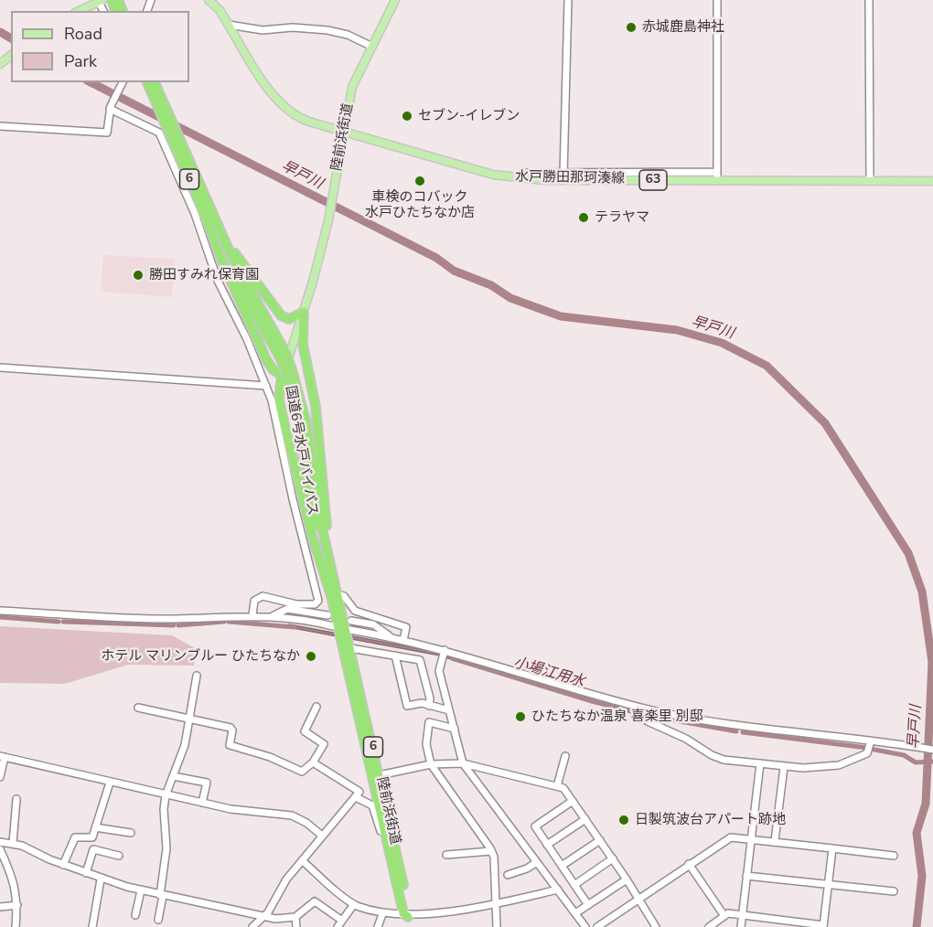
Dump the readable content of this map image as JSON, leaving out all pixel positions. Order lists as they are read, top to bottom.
{
  "streets": {
    "highway": ["陸前浜街道", "6", "国道6号水戸バイパス"],
    "main road": ["水戸勝田那珂湊線", "63"]
  },
  "crossings": [
    ["陸前浜街道", "水戸勝田那珂湊線"],
    ["陸前浜街道", "国道6号水戸バイパス"]
  ],
  "water": ["早戸川", "小場江用水"],
  "places": [
    "赤城鹿島神社",
    "セブン-イレブン",
    "車検のコバック 水戸ひたちなか店",
    "テラヤマ",
    "勝田すみれ保育園",
    "ホテル マリンブルー ひたちなか",
    "ひたちなか温泉 喜楽里 別邸",
    "日製筑波台アパート跡地"
  ],
  "legend": ["Road", "Park"]
}
